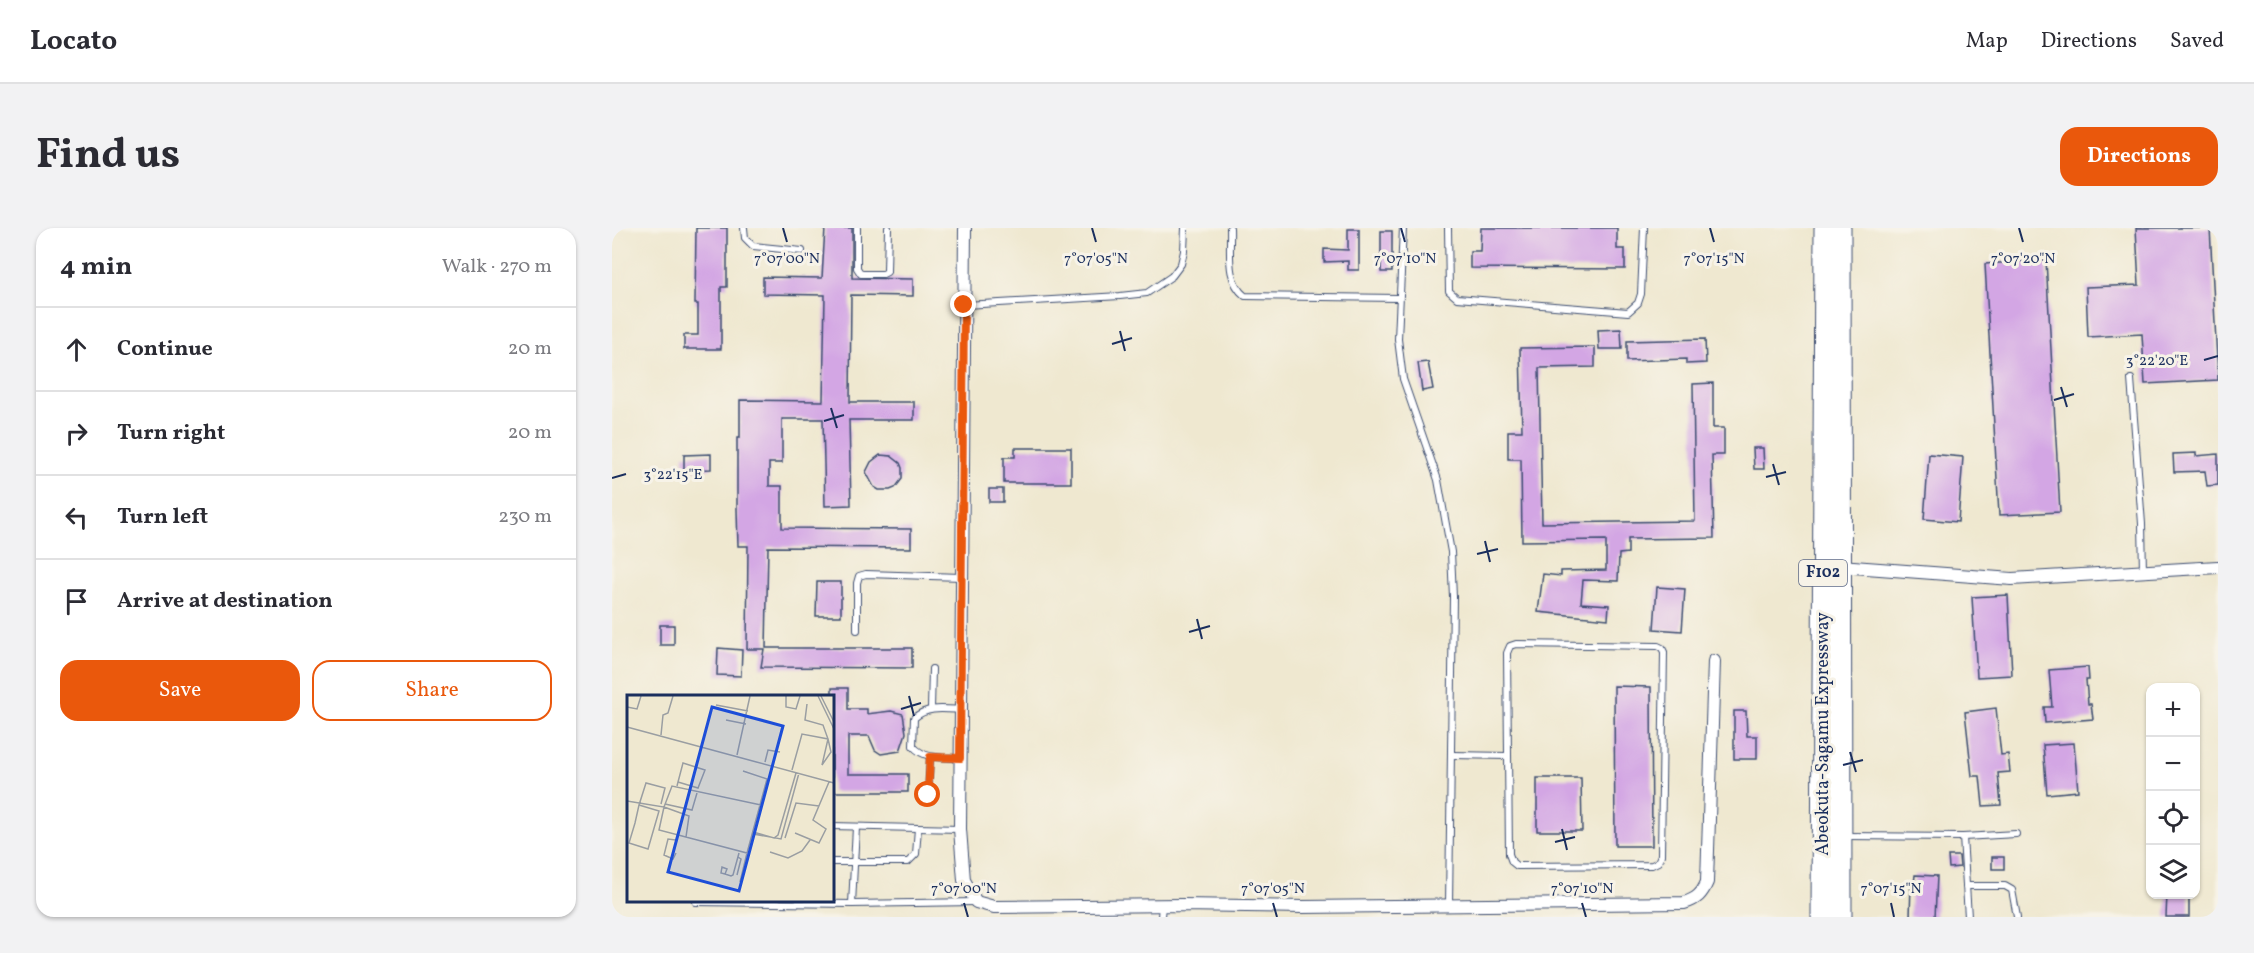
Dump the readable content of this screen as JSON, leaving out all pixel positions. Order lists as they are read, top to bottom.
{
  "streets": {
    "highway": ["F102", "Abeokuta-Sagamu Expressway"]
  },
  "page": {
    "header": "Locato",
    "nav": ["Map", "Directions", "Saved"],
    "title": "Find us",
    "buttons": [
      "Directions",
      ["Save", "Share"]
    ],
    "heading": ["4 min", "Walk · 270 m"],
    "list": [
      ["Continue", "20 m"],
      ["Turn right", "20 m"],
      ["Turn left", "230 m"],
      "Arrive at destination"
    ],
    "map_buttons": ["+", "−"]
  },
  "coordinates": [
    "7°07'00\"N",
    "7°07'05\"N",
    "7°07'10\"N",
    "7°07'15\"N",
    "7°07'20\"N",
    "3°22'20\"E",
    "3°22'15\"E"
  ]
}
